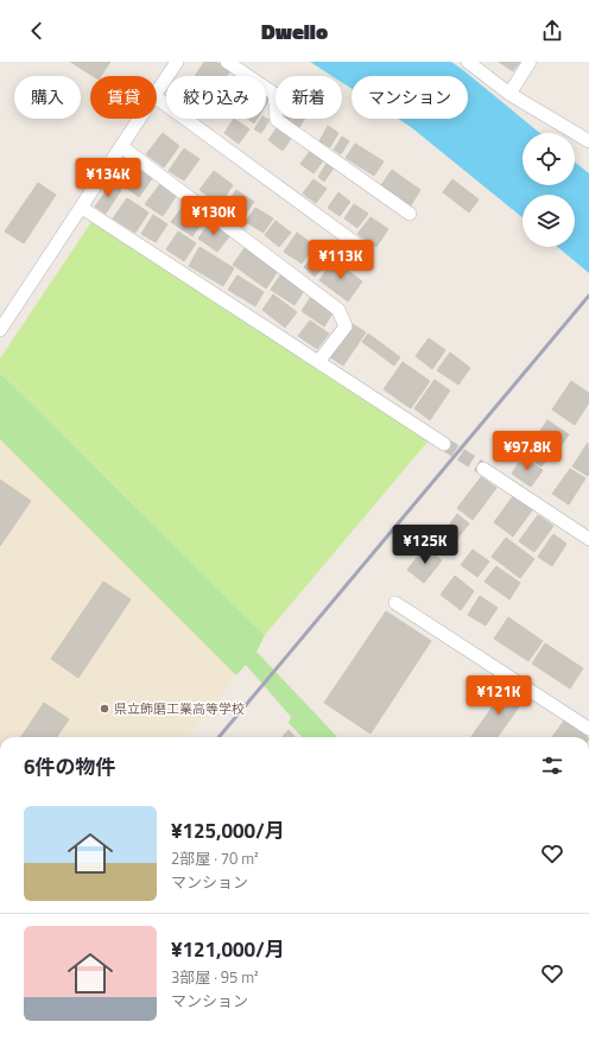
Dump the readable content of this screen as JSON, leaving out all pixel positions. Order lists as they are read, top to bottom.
{
  "places": ["県立飾磨工業高等学校"],
  "page": {
    "header": "Dwello",
    "chip": [
      "購入",
      "賃貸",
      "絞り込み",
      "新着",
      "マンション"
    ],
    "price": [
      "¥134K",
      "¥130K",
      "¥113K",
      "¥97.8K",
      "¥125K",
      "¥121K"
    ],
    "heading": "6件の物件",
    "list": [
      {
        "name": "¥125,000/月",
        "note": "2部屋 · 70 m² · マンション"
      },
      {
        "name": "¥121,000/月",
        "note": "3部屋 · 95 m² · マンション"
      }
    ]
  }
}
